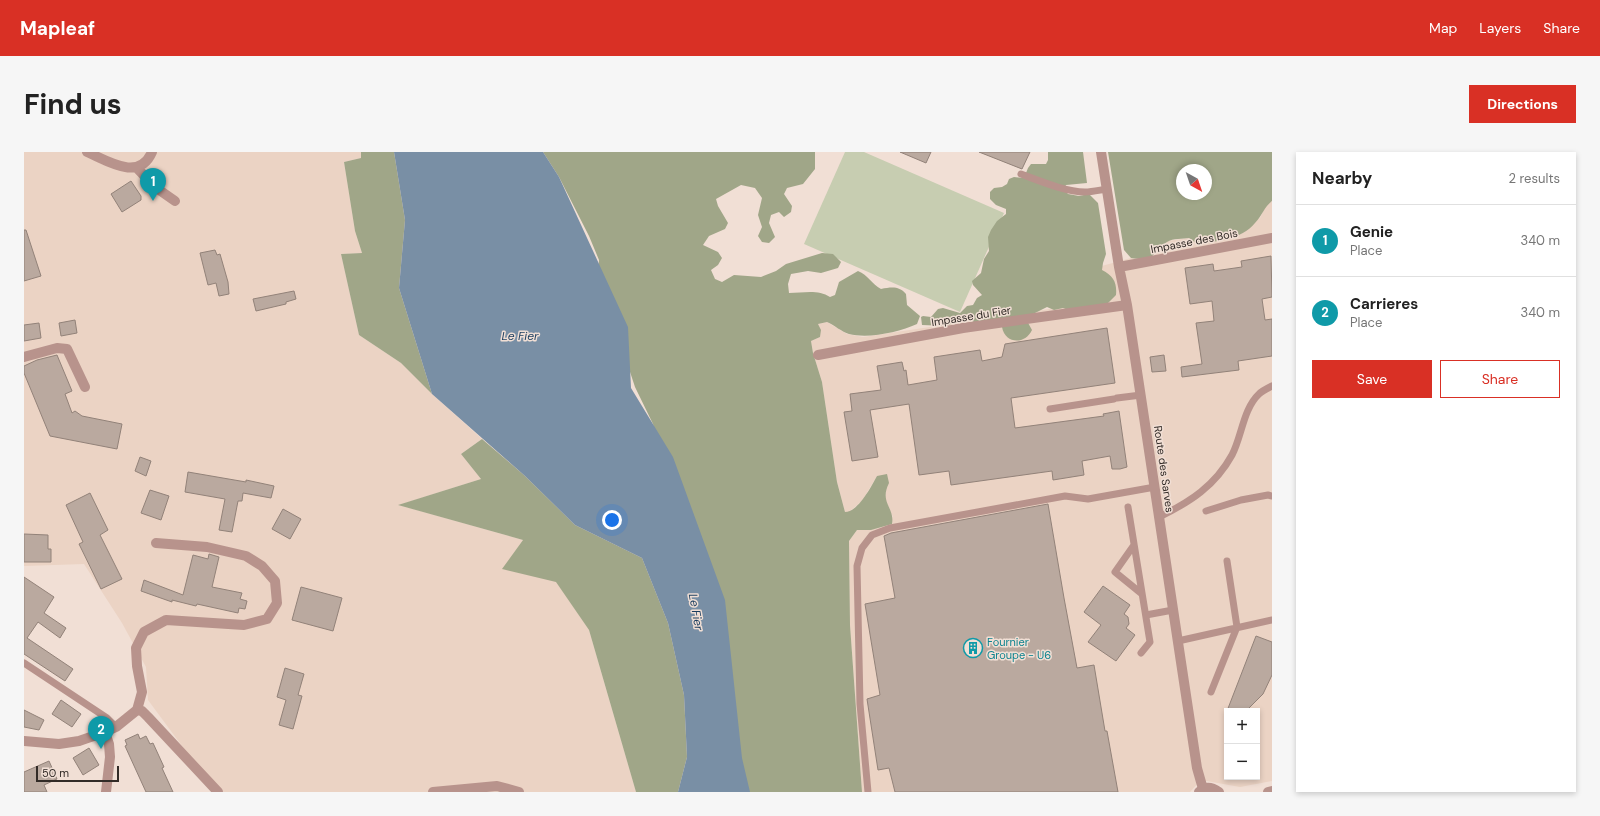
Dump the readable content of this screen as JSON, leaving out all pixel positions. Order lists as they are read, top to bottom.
{
  "streets": {
    "street": ["Impasse des Bois", "Impasse du Fier", "Route des Sarves"]
  },
  "crossings": [
    ["Impasse des Bois", "Route des Sarves"],
    ["Impasse du Fier", "Route des Sarves"]
  ],
  "water": ["Le Fier"],
  "places": {
    "building": ["Fournier Groupe - U6"]
  },
  "scale_bar": "50 m",
  "north": "bottom right",
  "page": {
    "header": "Mapleaf",
    "nav": ["Map", "Layers", "Share"],
    "buttons": [
      "Directions",
      ["Save", "Share"]
    ],
    "title": "Find us",
    "heading": ["Nearby", "2 results"],
    "pins": ["1", "2"],
    "list": [
      {
        "mark": "1",
        "name": "Genie",
        "note": "Place",
        "value": "340 m"
      },
      {
        "mark": "2",
        "name": "Carrieres",
        "note": "Place",
        "value": "340 m"
      }
    ],
    "map_buttons": ["+", "−"],
    "scale": "50 m"
  }
}
